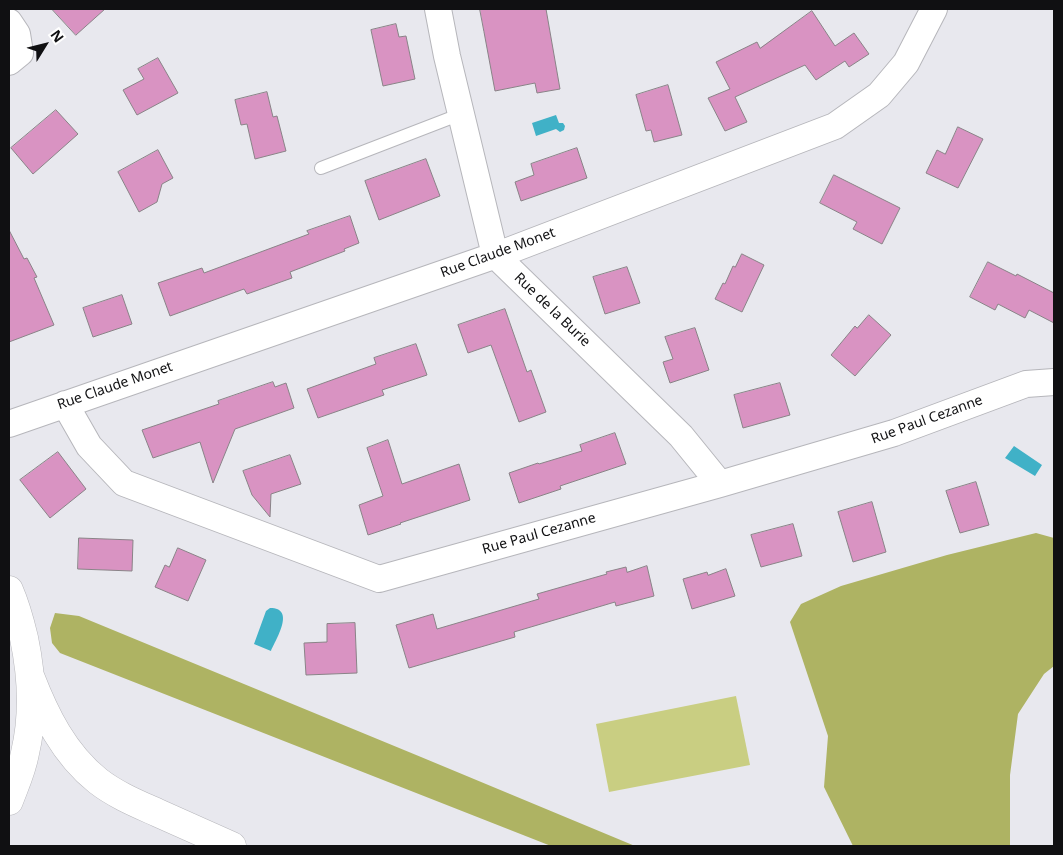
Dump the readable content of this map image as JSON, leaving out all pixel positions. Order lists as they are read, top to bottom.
{
  "streets": {
    "street": ["Rue Claude Monet", "Rue de la Burie", "Rue Paul Cezanne"]
  },
  "crossings": [
    ["Rue Claude Monet", "Rue de la Burie"],
    ["Rue Claude Monet", "Rue Paul Cezanne"],
    ["Rue de la Burie", "Rue Paul Cezanne"]
  ],
  "north": "top right"
}
